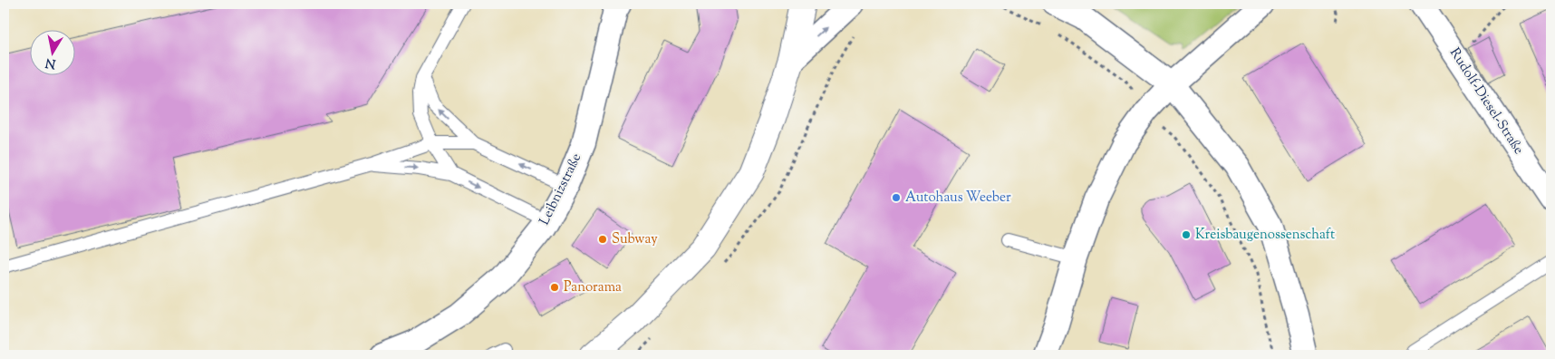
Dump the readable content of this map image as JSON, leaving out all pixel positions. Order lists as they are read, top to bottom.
{
  "streets": {
    "street": ["Rudolf-Diesel-Straße", "Leibnizstraße"]
  },
  "places": [
    "Autohaus Weeber",
    "Kreisbaugenossenschaft",
    "Subway",
    "Panorama"
  ],
  "north": "bottom"
}
